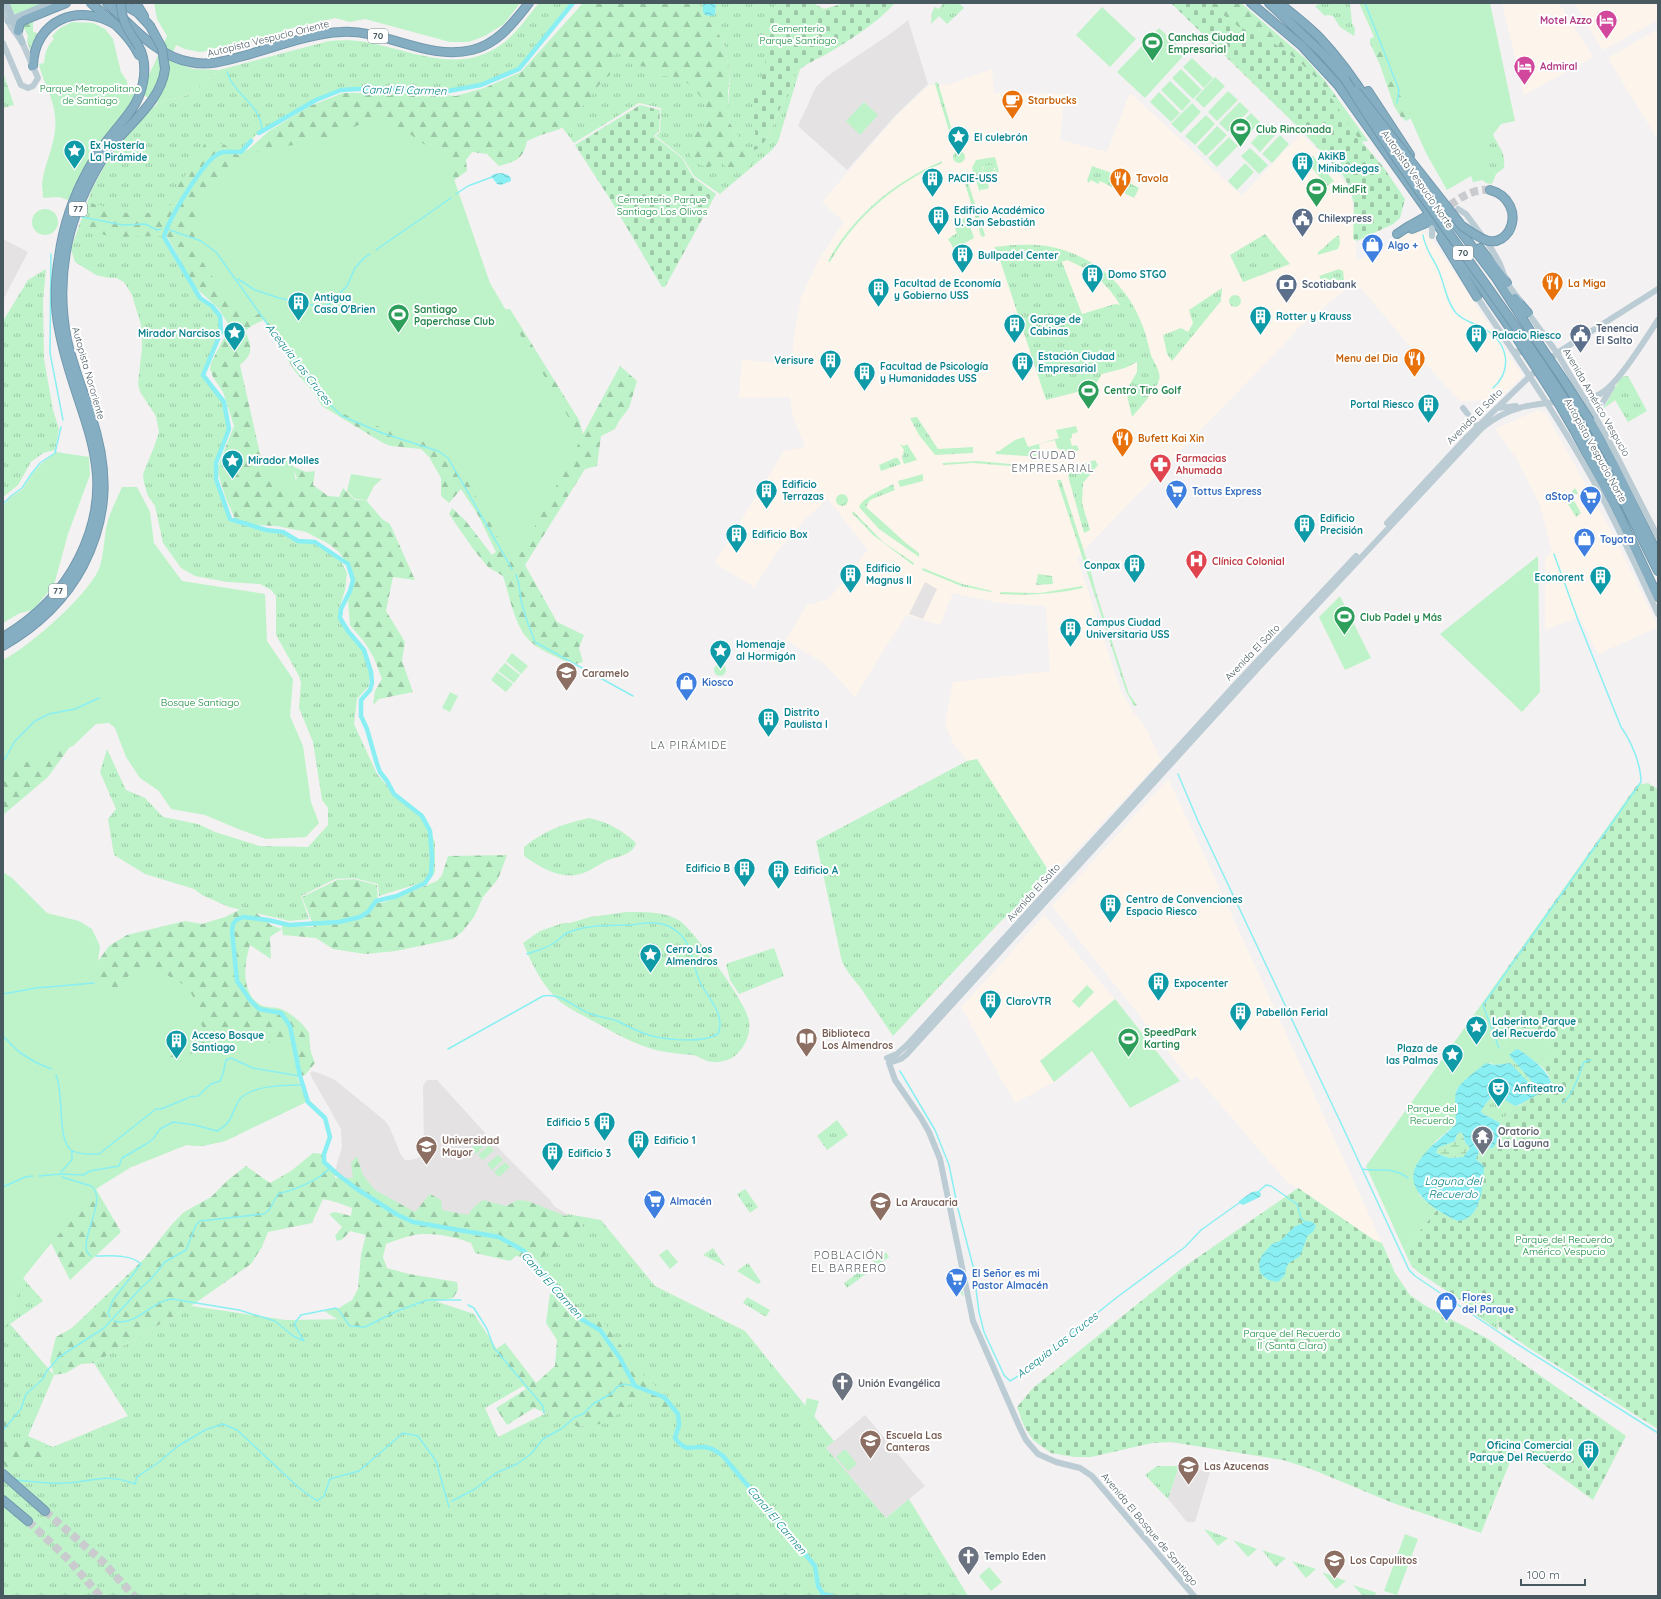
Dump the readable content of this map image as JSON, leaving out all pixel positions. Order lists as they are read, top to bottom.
{
  "streets": {
    "highway": [
      "70",
      "Autopista Vespucio Oriente",
      "Autopista Vespucio Norte",
      "77",
      "Autopista Nororiente"
    ],
    "main road": ["Avenida Américo Vespucio", "Avenida El Salto", "Avenida El Bosque de Santiago"]
  },
  "crossings": [
    ["70", "Autopista Vespucio Norte"],
    ["Autopista Vespucio Norte", "Avenida Américo Vespucio"],
    ["Avenida Américo Vespucio", "Avenida El Salto"],
    ["Avenida El Salto", "Avenida El Bosque de Santiago"]
  ],
  "districts": ["CIUDAD EMPRESARIAL", "LA PIRÁMIDE", "POBLACIÓN EL BARRERO"],
  "water": ["Canal El Carmen", "Acequia Las Cruces", "Laguna del Recuerdo"],
  "parks": [
    "Cementerio Parque Santiago",
    "Parque Metropolitano de Santiago",
    "Cementerio Parque Santiago Los Olivos",
    "Bosque Santiago",
    "Parque del Recuerdo",
    "Parque del Recuerdo Américo Vespucio",
    "Parque del Recuerdo II (Santa Clara)"
  ],
  "places": {
    "hotel": ["Motel Azzo", "Admiral"],
    "sports": [
      "Canchas Ciudad Empresarial",
      "Club Rinconada",
      "MindFit",
      "Santiago Paperchase Club",
      "Centro Tiro Golf",
      "Club Padel y Más",
      "SpeedPark Karting"
    ],
    "cafe": ["Starbucks"],
    "place": [
      "El culebrón",
      "Ex Hostería La Pirámide",
      "Mirador Narcisos",
      "Mirador Molles",
      "Homenaje al Hormigón",
      "Cerro Los Almendros",
      "Laberinto Parque del Recuerdo",
      "Plaza de las Palmas"
    ],
    "building": [
      "AkiKB Minibodegas",
      "PACIE-USS",
      "Edificio Académico U. San Sebastián",
      "Bullpadel Center",
      "Domo STGO",
      "Facultad de Economía y Gobierno USS",
      "Antigua Casa O'Brien",
      "Rotter y Krauss",
      "Garage de Cabinas",
      "Palacio Riesco",
      "Verisure",
      "Estación Ciudad Empresarial",
      "Facultad de Psicología y Humanidades USS",
      "Portal Riesco",
      "Edificio Terrazas",
      "Edificio Precisión",
      "Edificio Box",
      "Conpax",
      "Edificio Magnus II",
      "Econorent",
      "Campus Ciudad Universitaria USS",
      "Distrito Paulista I",
      "Edificio B",
      "Edificio A",
      "Centro de Convenciones Espacio Riesco",
      "Expocenter",
      "ClaroVTR",
      "Pabellón Ferial",
      "Acceso Bosque Santiago",
      "Edificio 5",
      "Edificio 1",
      "Edificio 3",
      "Oficina Comercial Parque Del Recuerdo"
    ],
    "restaurant": [
      "Tavola",
      "La Miga",
      "Menu del Dia",
      "Bufett Kai Xin"
    ],
    "public building": ["Chilexpress", "Tenencia El Salto"],
    "shop": [
      "Algo +",
      "Toyota",
      "Kiosco",
      "Flores del Parque"
    ],
    "bank": ["Scotiabank"],
    "pharmacy": ["Farmacias Ahumada"],
    "supermarket": [
      "Tottus Express",
      "aStop",
      "Almacén",
      "El Señor es mi Pastor Almacén"
    ],
    "hospital": ["Clínica Colonial"],
    "school or university": [
      "Caramelo",
      "Universidad Mayor",
      "La Araucaria",
      "Escuela Las Canteras",
      "Las Azucenas",
      "Los Capullitos"
    ],
    "library": ["Biblioteca Los Almendros"],
    "theatre": ["Anfiteatro"],
    "temple": ["Oratorio La Laguna"],
    "church": ["Unión Evangélica", "Templo Eden"]
  },
  "scale_bar": "100 m"
}
